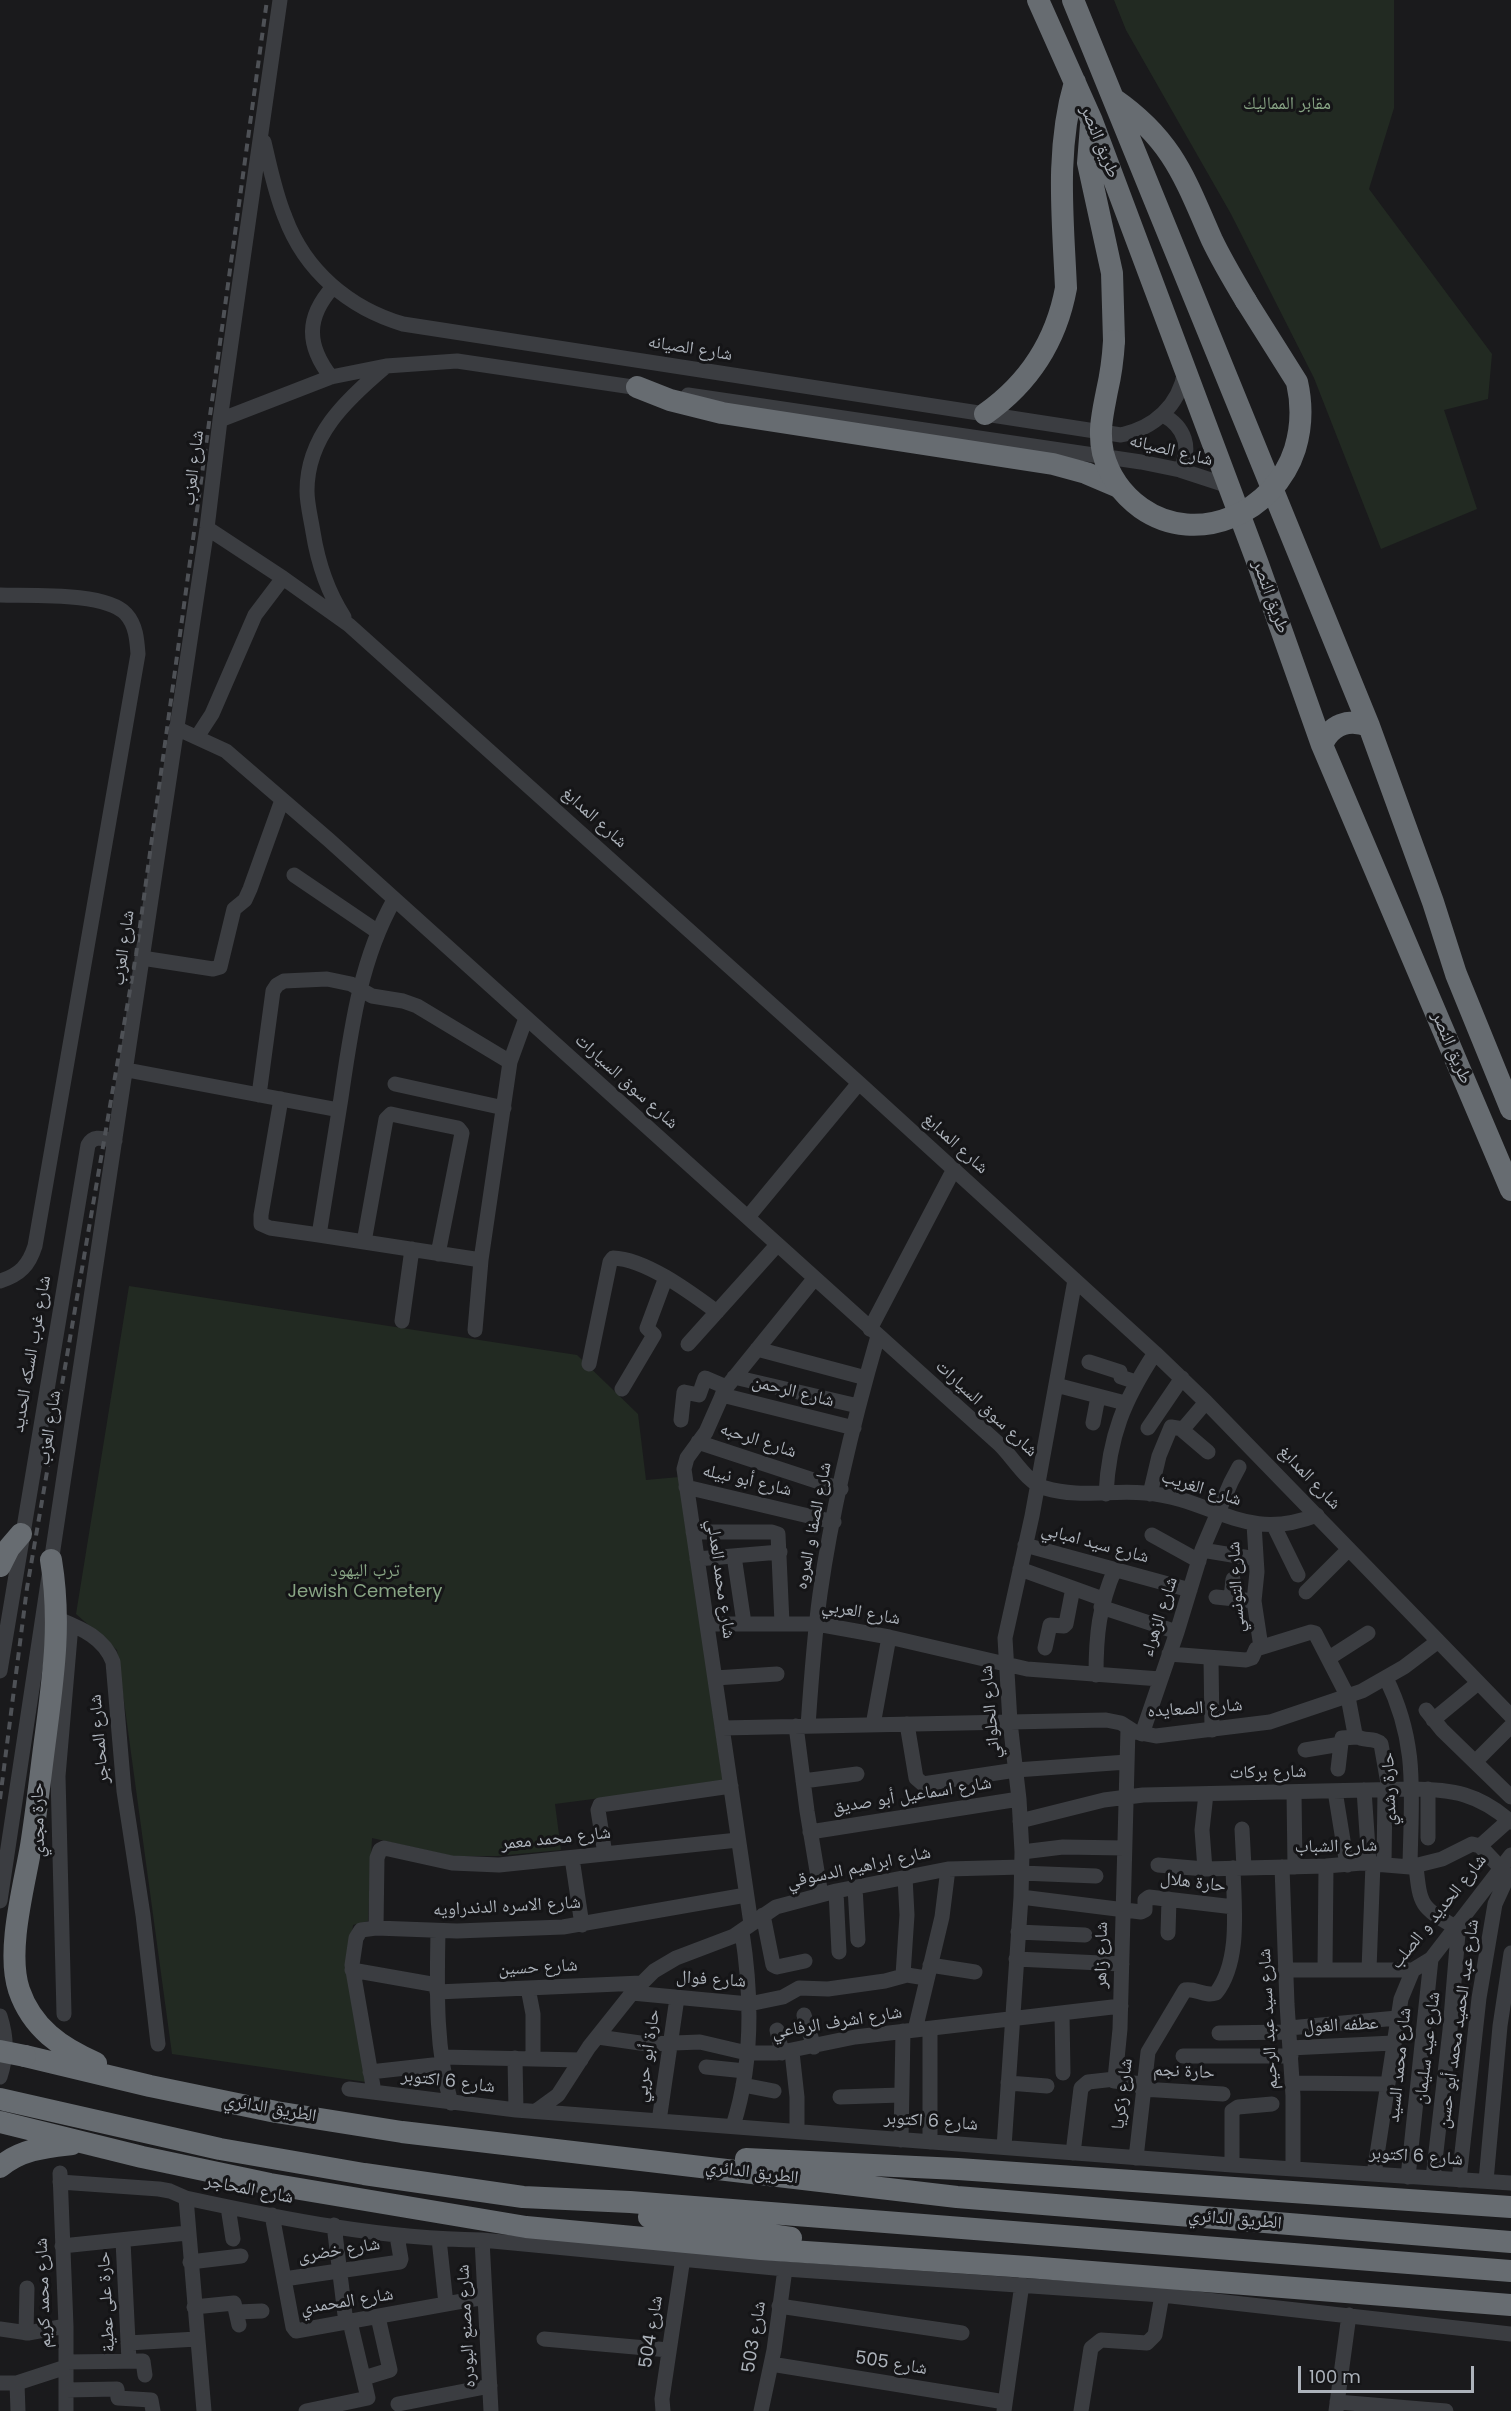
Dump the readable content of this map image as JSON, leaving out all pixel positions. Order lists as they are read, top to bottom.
{
  "streets": {
    "highway": ["طريق النصر", "الطريق الدائري"],
    "street": [
      "شارع الصيانه",
      "شارع العزب",
      "شارع المدابغ",
      "شارع سوق السيارات",
      "شارع غرب السكه الحديد",
      "شارع الرحمن",
      "شارع الرحبه",
      "شارع أبو نبيله",
      "شارع الغريب",
      "شارع الصفا و المروه",
      "شارع سيد امبابي",
      "شارع محمد العدلي",
      "شارع التونسي",
      "شارع العربي",
      "شارع الزهراء",
      "شارع الصعايده",
      "شارع الحلواني",
      "شارع المحاجر",
      "شارع بركات",
      "حارة رشدي",
      "شارع اسماعيل أبو صديق",
      "حارة مجدي",
      "شارع محمد معمر",
      "شارع الشباب",
      "شارع ابراهيم الدسوقي",
      "حارة هلال",
      "شارع الاسره الدندراويه",
      "شارع الحديد و الصلب",
      "شارع زاهر",
      "شارع حسين",
      "شارع فوال",
      "شارع سيد عبد الرحيم",
      "شارع اشرف الرفاعي",
      "شارع عبد الحميد محمد أبو حسن",
      "عطفه الغول",
      "شارع عيد سليمان",
      "حارة أبو حربي",
      "شارع محمد السيد",
      "حارة نجم",
      "شارع 6 اكتوبر",
      "شارع زكريا",
      "شارع خضرى",
      "شارع محمد كريم",
      "حارة على عطية",
      "شارع المحمدي",
      "شارع مصنع البودره",
      "شارع 504",
      "شارع 503",
      "شارع 505"
    ]
  },
  "crossings": [
    ["طريق النصر", "شارع الصيانه"],
    ["شارع الصيانه", "شارع العزب"],
    ["شارع الصيانه", "شارع المدابغ"],
    ["شارع العزب", "شارع المدابغ"],
    ["شارع العزب", "شارع سوق السيارات"],
    ["شارع العزب", "شارع غرب السكه الحديد"],
    ["شارع المدابغ", "شارع الغريب"],
    ["شارع المدابغ", "شارع الصفا و المروه"],
    ["شارع المدابغ", "شارع الصعايده"],
    ["شارع المدابغ", "شارع الحلواني"],
    ["شارع سوق السيارات", "شارع الغريب"],
    ["شارع سوق السيارات", "شارع الصفا و المروه"],
    ["شارع سوق السيارات", "شارع محمد العدلي"],
    ["شارع سوق السيارات", "شارع الحلواني"],
    ["شارع الرحمن", "شارع الصفا و المروه"],
    ["شارع الرحمن", "شارع محمد العدلي"],
    ["شارع الرحبه", "شارع الصفا و المروه"],
    ["شارع الرحبه", "شارع محمد العدلي"],
    ["شارع أبو نبيله", "شارع الصفا و المروه"],
    ["شارع أبو نبيله", "شارع محمد العدلي"],
    ["شارع الغريب", "شارع التونسي"],
    ["شارع الغريب", "شارع الزهراء"],
    ["شارع الغريب", "شارع الحلواني"],
    ["شارع الصفا و المروه", "شارع العربي"],
    ["شارع الصفا و المروه", "شارع الصعايده"],
    ["شارع الصفا و المروه", "شارع اسماعيل أبو صديق"],
    ["شارع الصفا و المروه", "شارع ابراهيم الدسوقي"],
    ["شارع سيد امبابي", "شارع الزهراء"],
    ["شارع سيد امبابي", "شارع الحلواني"],
    ["شارع محمد العدلي", "شارع العربي"],
    ["شارع محمد العدلي", "شارع الصعايده"],
    ["شارع محمد العدلي", "شارع محمد معمر"],
    ["شارع محمد العدلي", "شارع ابراهيم الدسوقي"],
    ["شارع محمد العدلي", "شارع الاسره الدندراويه"],
    ["شارع العربي", "شارع الزهراء"],
    ["شارع العربي", "شارع الحلواني"],
    ["شارع الزهراء", "شارع الصعايده"],
    ["شارع الزهراء", "شارع زاهر"],
    ["شارع الصعايده", "شارع الحلواني"],
    ["شارع الصعايده", "حارة رشدي"],
    ["شارع الصعايده", "شارع زاهر"],
    ["شارع الحلواني", "شارع بركات"],
    ["شارع الحلواني", "شارع اسماعيل أبو صديق"],
    ["شارع الحلواني", "شارع ابراهيم الدسوقي"],
    ["شارع الحلواني", "شارع اشرف الرفاعي"],
    ["شارع الحلواني", "شارع 6 اكتوبر"],
    ["شارع المحاجر", "حارة مجدي"],
    ["شارع المحاجر", "شارع خضرى"],
    ["شارع المحاجر", "شارع محمد كريم"],
    ["شارع المحاجر", "شارع المحمدي"],
    ["شارع المحاجر", "شارع مصنع البودره"],
    ["شارع المحاجر", "شارع 504"],
    ["شارع المحاجر", "شارع 503"],
    ["شارع بركات", "حارة رشدي"],
    ["شارع بركات", "شارع زاهر"],
    ["شارع بركات", "شارع سيد عبد الرحيم"],
    ["حارة رشدي", "شارع الشباب"],
    ["حارة رشدي", "شارع الحديد و الصلب"],
    ["حارة رشدي", "شارع عيد سليمان"],
    ["شارع محمد معمر", "شارع الاسره الدندراويه"],
    ["شارع الشباب", "شارع سيد عبد الرحيم"],
    ["شارع الشباب", "شارع زكريا"],
    ["شارع ابراهيم الدسوقي", "شارع حسين"],
    ["شارع ابراهيم الدسوقي", "شارع فوال"],
    ["شارع ابراهيم الدسوقي", "شارع اشرف الرفاعي"],
    ["شارع ابراهيم الدسوقي", "شارع 6 اكتوبر"],
    ["حارة هلال", "شارع زاهر"],
    ["حارة هلال", "شارع زكريا"],
    ["شارع الحديد و الصلب", "شارع عبد الحميد محمد أبو حسن"],
    ["شارع الحديد و الصلب", "عطفه الغول"],
    ["شارع الحديد و الصلب", "شارع عيد سليمان"],
    ["شارع الحديد و الصلب", "شارع محمد السيد"],
    ["شارع الحديد و الصلب", "شارع 6 اكتوبر"],
    ["شارع زاهر", "شارع اشرف الرفاعي"],
    ["شارع زاهر", "حارة نجم"],
    ["شارع حسين", "شارع فوال"],
    ["شارع فوال", "حارة أبو حربي"],
    ["شارع سيد عبد الرحيم", "عطفه الغول"],
    ["شارع سيد عبد الرحيم", "شارع 6 اكتوبر"],
    ["شارع اشرف الرفاعي", "حارة أبو حربي"],
    ["شارع عبد الحميد محمد أبو حسن", "شارع 6 اكتوبر"],
    ["شارع عيد سليمان", "شارع 6 اكتوبر"],
    ["حارة أبو حربي", "شارع 6 اكتوبر"],
    ["شارع محمد السيد", "شارع 6 اكتوبر"],
    ["حارة نجم", "شارع زكريا"],
    ["شارع 6 اكتوبر", "شارع زكريا"],
    ["شارع خضرى", "شارع المحمدي"],
    ["شارع المحمدي", "شارع مصنع البودره"],
    ["شارع 503", "شارع 505"]
  ],
  "parks": ["مقابر المماليك", "ترب اليهود Jewish Cemetery"],
  "scale_bar": "100 m"
}
